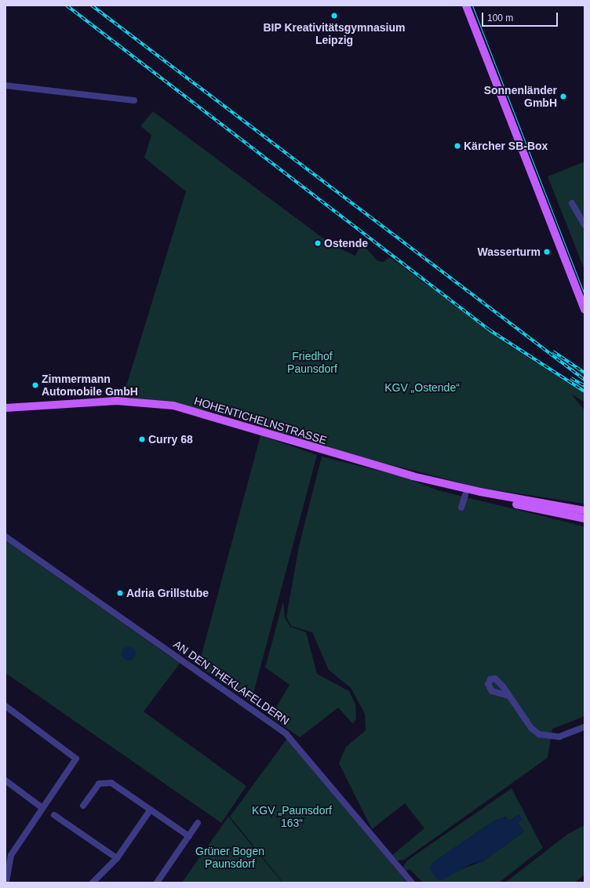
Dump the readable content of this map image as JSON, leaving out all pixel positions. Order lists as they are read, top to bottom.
{
  "streets": {
    "main road": ["HOHENTICHELNSTRASSE"],
    "street": ["AN DEN THEKLAFELDERN"]
  },
  "parks": [
    "Friedhof Paunsdorf",
    "KGV „Ostende“",
    "KGV „Paunsdorf 163“",
    "Grüner Bogen Paunsdorf"
  ],
  "places": [
    "BIP Kreativitätsgymnasium Leipzig",
    "Sonnenländer GmbH",
    "Kärcher SB-Box",
    "Ostende",
    "Wasserturm",
    "Zimmermann Automobile GmbH",
    "Curry 68",
    "Adria Grillstube"
  ],
  "scale_bar": "100 m"
}
